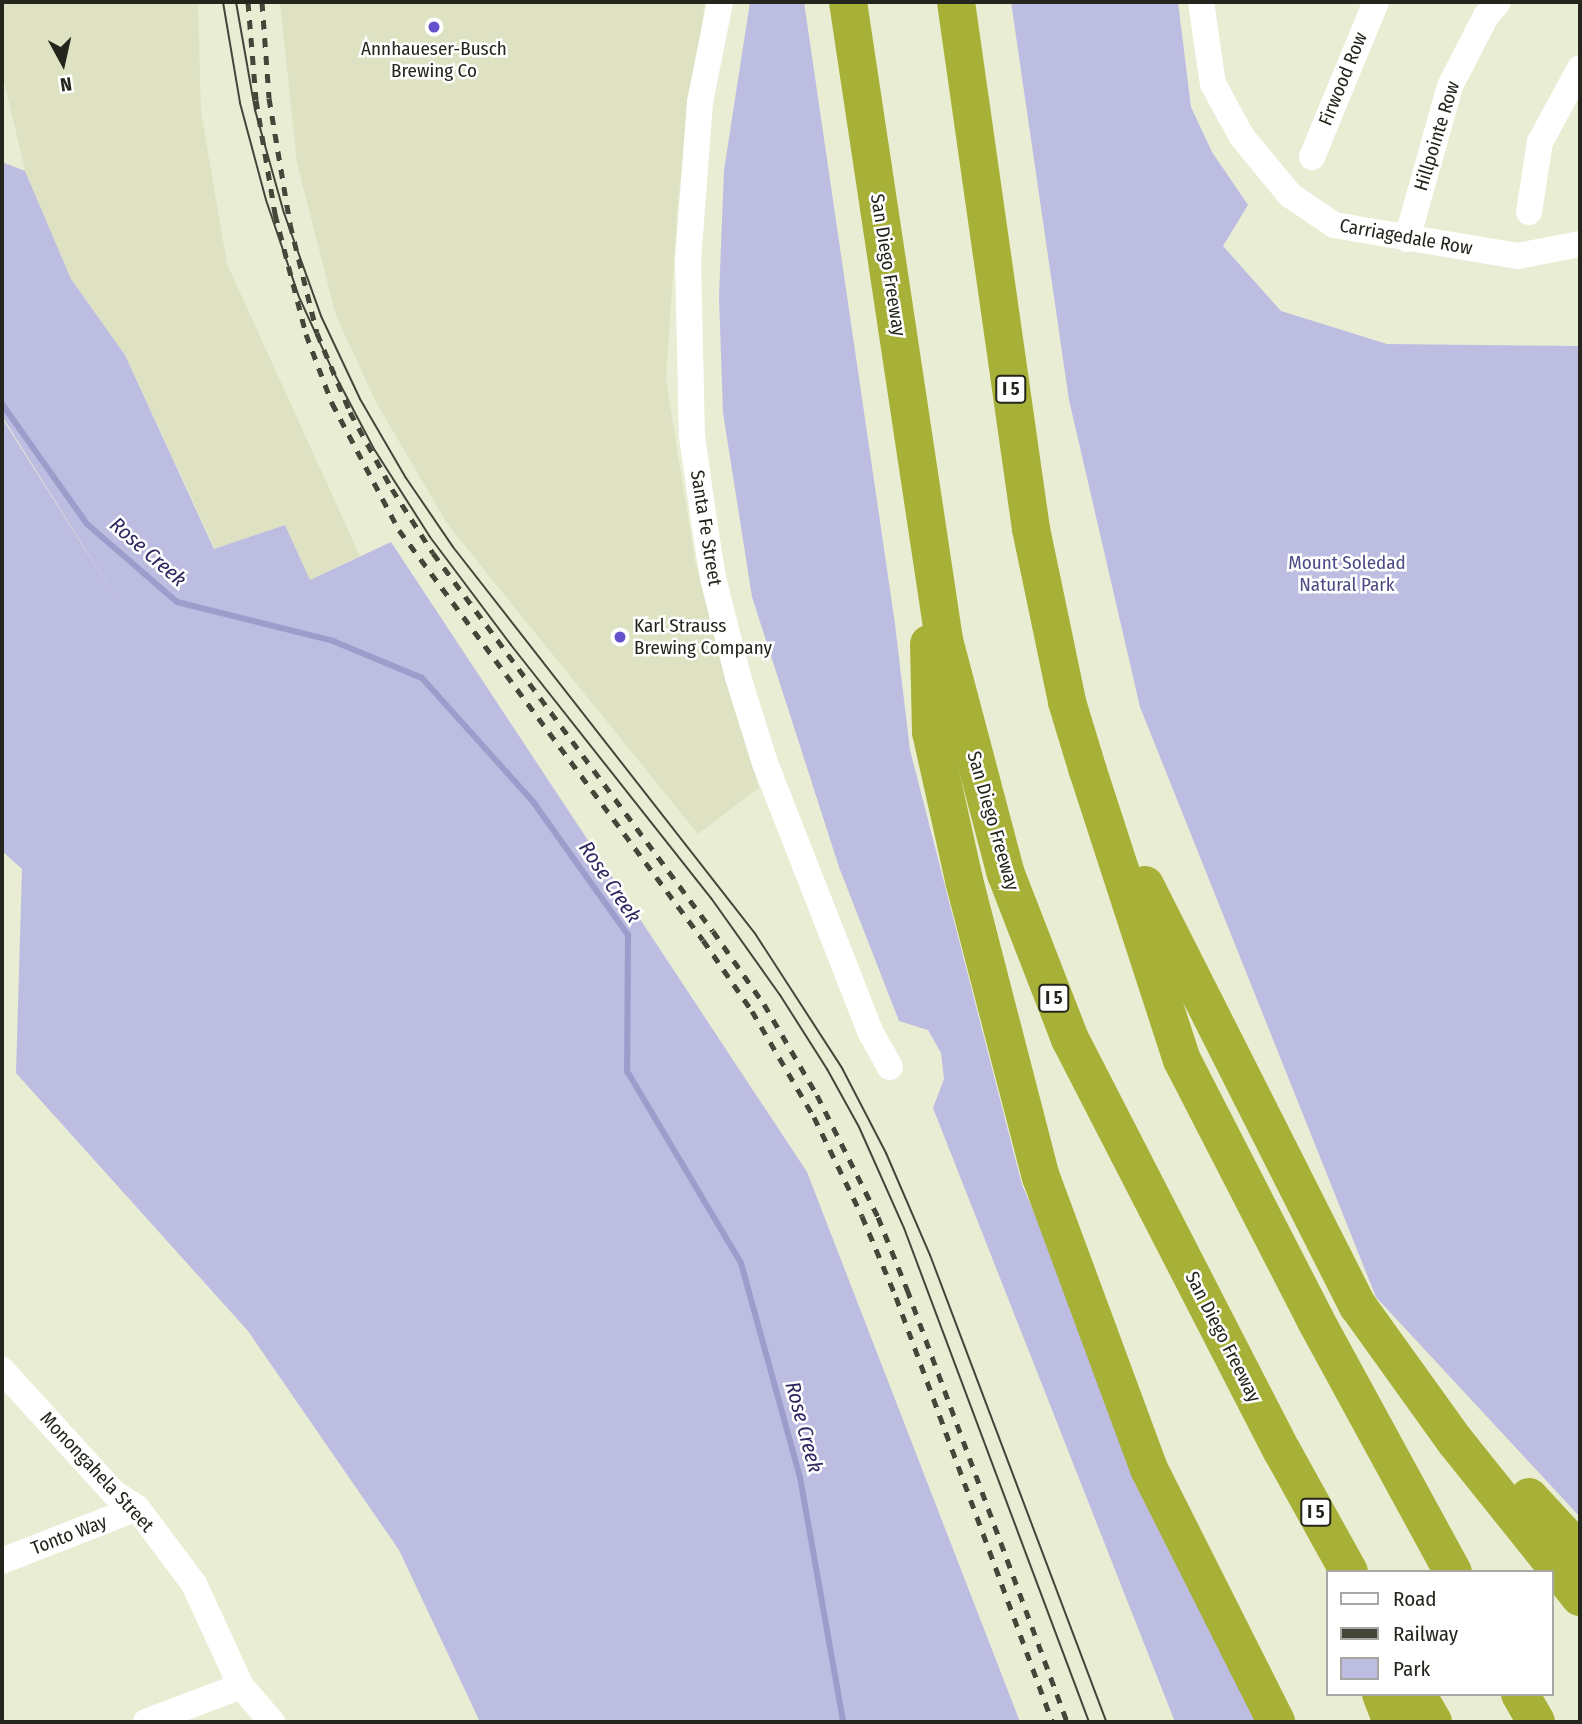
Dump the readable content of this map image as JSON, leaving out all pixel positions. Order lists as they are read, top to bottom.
{
  "streets": {
    "highway": ["San Diego Freeway", "I 5"],
    "street": [
      "Firwood Row",
      "Hillpointe Row",
      "Carriagedale Row",
      "Santa Fe Street",
      "Monongahela Street",
      "Tonto Way"
    ]
  },
  "crossings": [
    ["Hillpointe Row", "Carriagedale Row"],
    ["Monongahela Street", "Tonto Way"]
  ],
  "water": ["Rose Creek"],
  "parks": ["Mount Soledad Natural Park"],
  "places": ["Annhaueser-Busch Brewing Co", "Karl Strauss Brewing Company"],
  "legend": ["Road", "Railway", "Park"],
  "north": "bottom"
}
